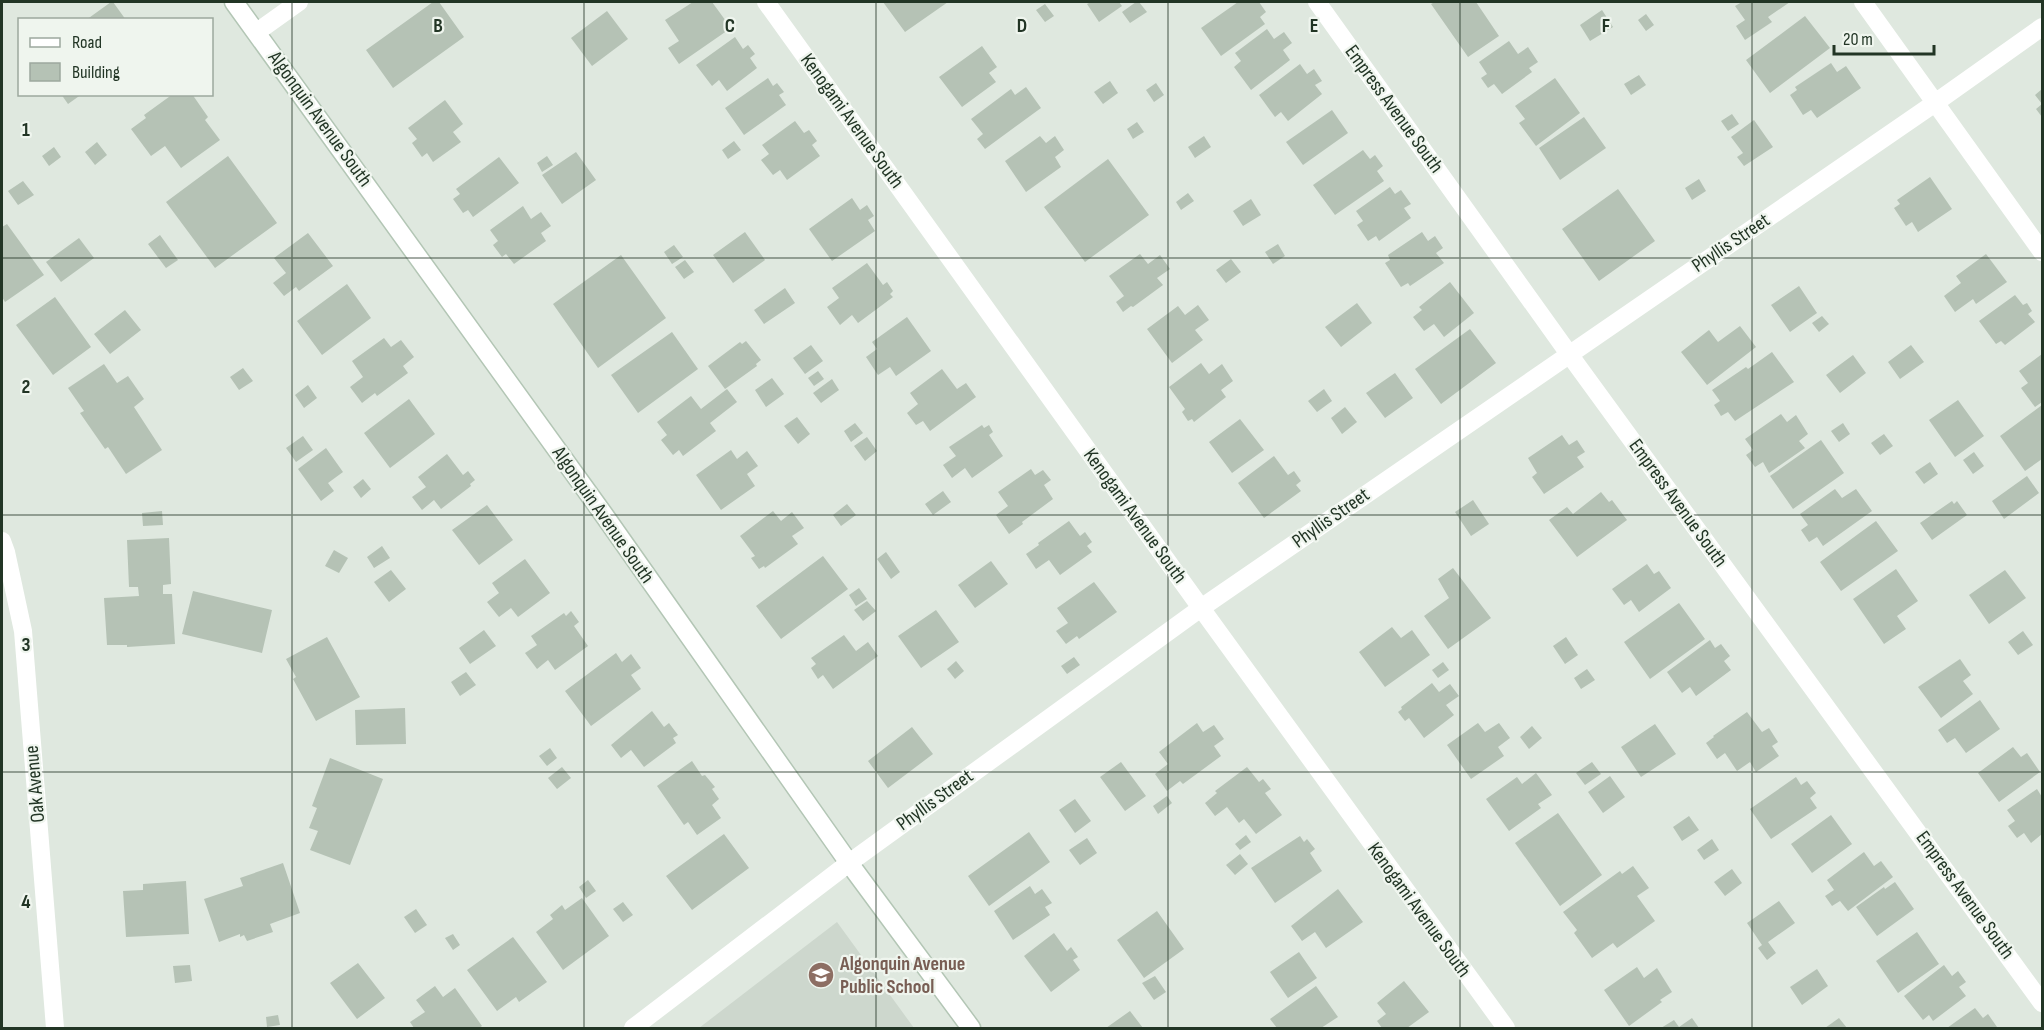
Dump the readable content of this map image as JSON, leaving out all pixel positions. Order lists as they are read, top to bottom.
{
  "streets": {
    "street": [
      "Empress Avenue South",
      "Algonquin Avenue South",
      "Kenogami Avenue South",
      "Phyllis Street",
      "Oak Avenue"
    ]
  },
  "crossings": [
    ["Empress Avenue South", "Phyllis Street"],
    ["Algonquin Avenue South", "Phyllis Street"],
    ["Kenogami Avenue South", "Phyllis Street"]
  ],
  "places": {
    "school or university": ["Algonquin Avenue Public School"]
  },
  "legend": ["Road", "Building"],
  "scale_bar": "20 m",
  "grid": {
    "columns": [
      "B",
      "C",
      "D",
      "E",
      "F"
    ],
    "rows": [
      "1",
      "2",
      "3",
      "4"
    ]
  }
}
